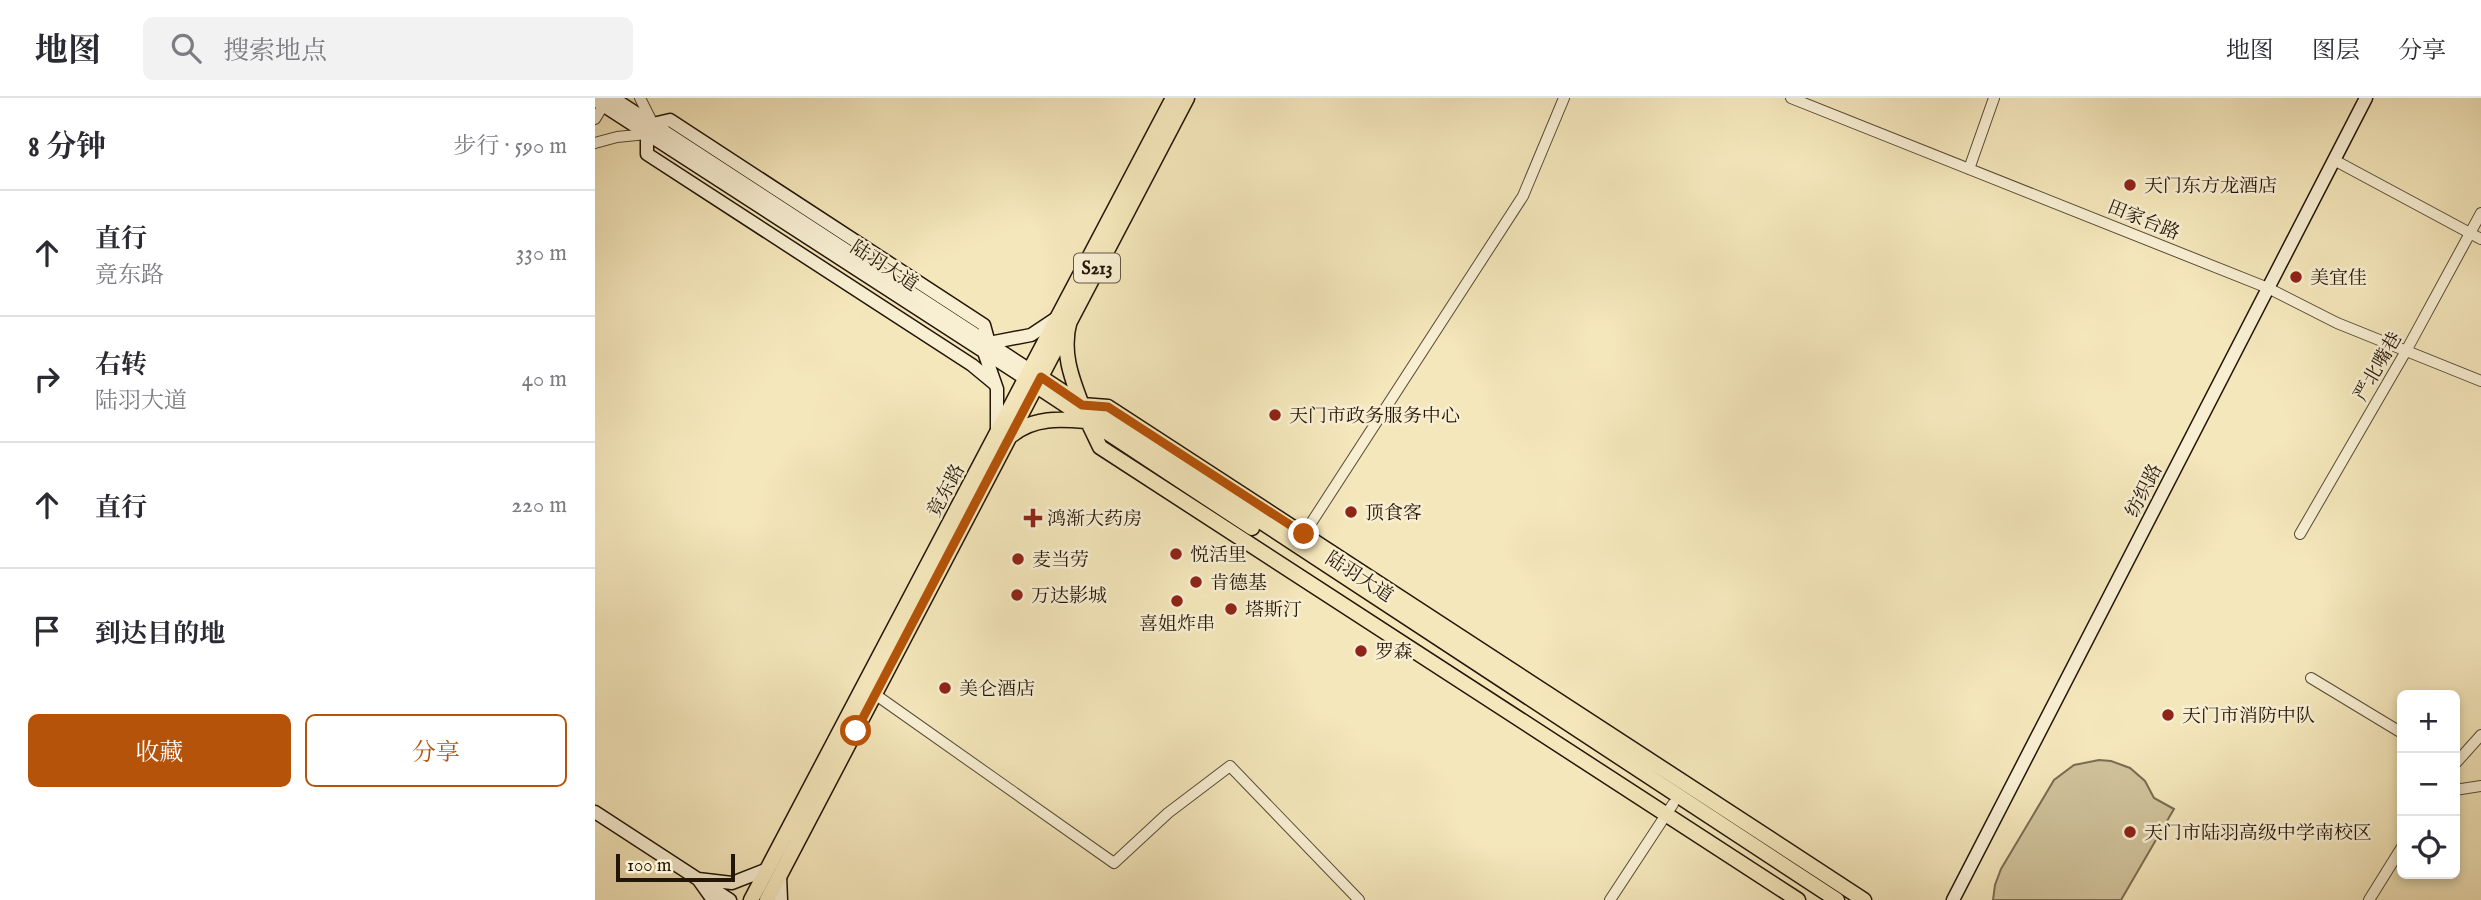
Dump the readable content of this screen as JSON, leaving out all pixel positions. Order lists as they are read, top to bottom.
{
  "streets": {
    "main road": ["陆羽大道", "S213", "竟东路"],
    "street": ["田家台路", "严北嘴巷", "纺织路"]
  },
  "crossings": [
    ["田家台路", "严北嘴巷"],
    ["田家台路", "纺织路"],
    ["陆羽大道", "竟东路"]
  ],
  "places": {
    "other": [
      "天门东方龙酒店",
      "美宜佳",
      "天门市政务服务中心",
      "顶食客",
      "悦活里",
      "麦当劳",
      "肯德基",
      "万达影城",
      "喜姐炸串",
      "塔斯汀",
      "罗森",
      "美仑酒店",
      "天门市消防中队",
      "天门市陆羽高级中学南校区"
    ],
    "health": ["鸿渐大药房"]
  },
  "scale_bar": "100 m",
  "page": {
    "header": "地图",
    "search": "搜索地点",
    "nav": ["地图", "图层", "分享"],
    "heading": ["8 分钟", "步行 · 590 m"],
    "list": [
      ["直行", "竟东路", "330 m"],
      ["右转", "陆羽大道", "40 m"],
      ["直行", "220 m"],
      "到达目的地"
    ],
    "map_buttons": ["+", "−"],
    "buttons": ["收藏", "分享"],
    "scale": "100 m"
  }
}
